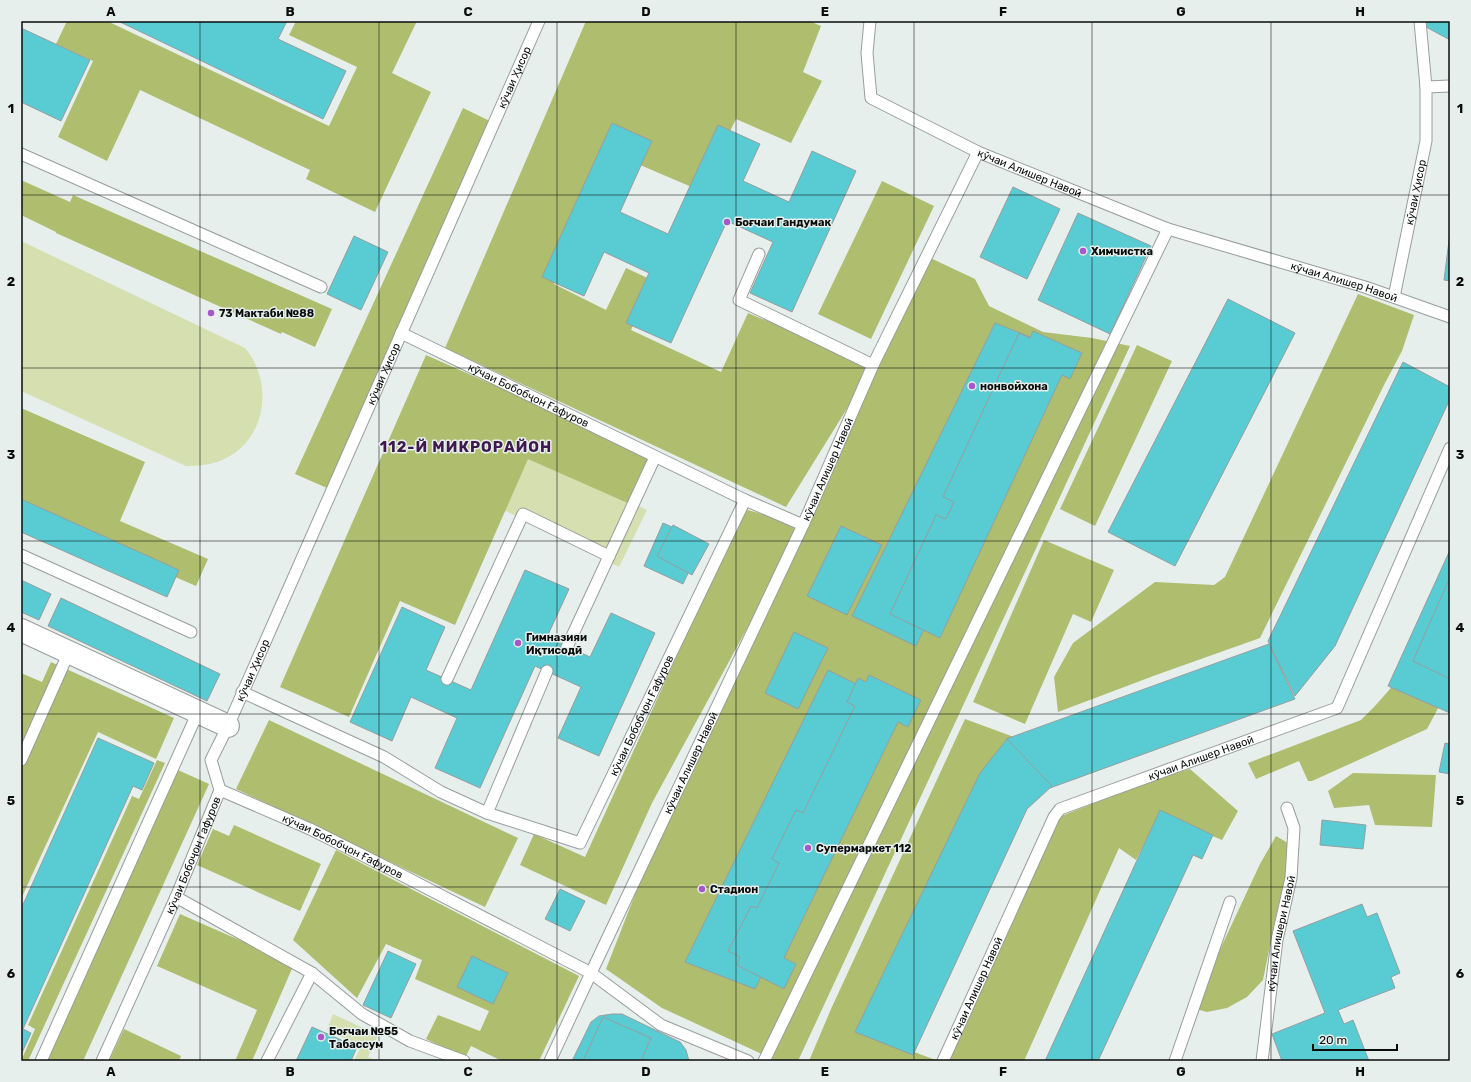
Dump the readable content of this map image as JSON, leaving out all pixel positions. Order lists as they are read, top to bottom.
{
  "streets": {
    "lane": [
      "кӯчаи Ҳисор",
      "кӯчаи Алишер Навоӣ",
      "кӯчаи Бобобҷон Ғафуров",
      "кӯчаи Бобоҷон Гафуров",
      "кӯчаи Алишери Навоӣ"
    ]
  },
  "crossings": [
    ["кӯчаи Ҳисор", "кӯчаи Алишер Навоӣ"],
    ["кӯчаи Ҳисор", "кӯчаи Бобобҷон Ғафуров"],
    ["кӯчаи Ҳисор", "кӯчаи Бобоҷон Гафуров"],
    ["кӯчаи Алишер Навоӣ", "кӯчаи Бобобҷон Ғафуров"],
    ["кӯчаи Бобобҷон Ғафуров", "кӯчаи Бобоҷон Гафуров"]
  ],
  "districts": ["112-Й МИКРОРАЙОН"],
  "places": [
    "Боғчаи Гандумак",
    "Химчистка",
    "73 Мактаби №88",
    "нонвойхона",
    "Гимназияи Иқтисодӣ",
    "Супермаркет 112",
    "Стадион",
    "Боғчаи №55 Табассум"
  ],
  "scale_bar": "20 m",
  "grid": {
    "columns": [
      "A",
      "B",
      "C",
      "D",
      "E",
      "F",
      "G",
      "H"
    ],
    "rows": [
      "1",
      "2",
      "3",
      "4",
      "5",
      "6"
    ]
  }
}
